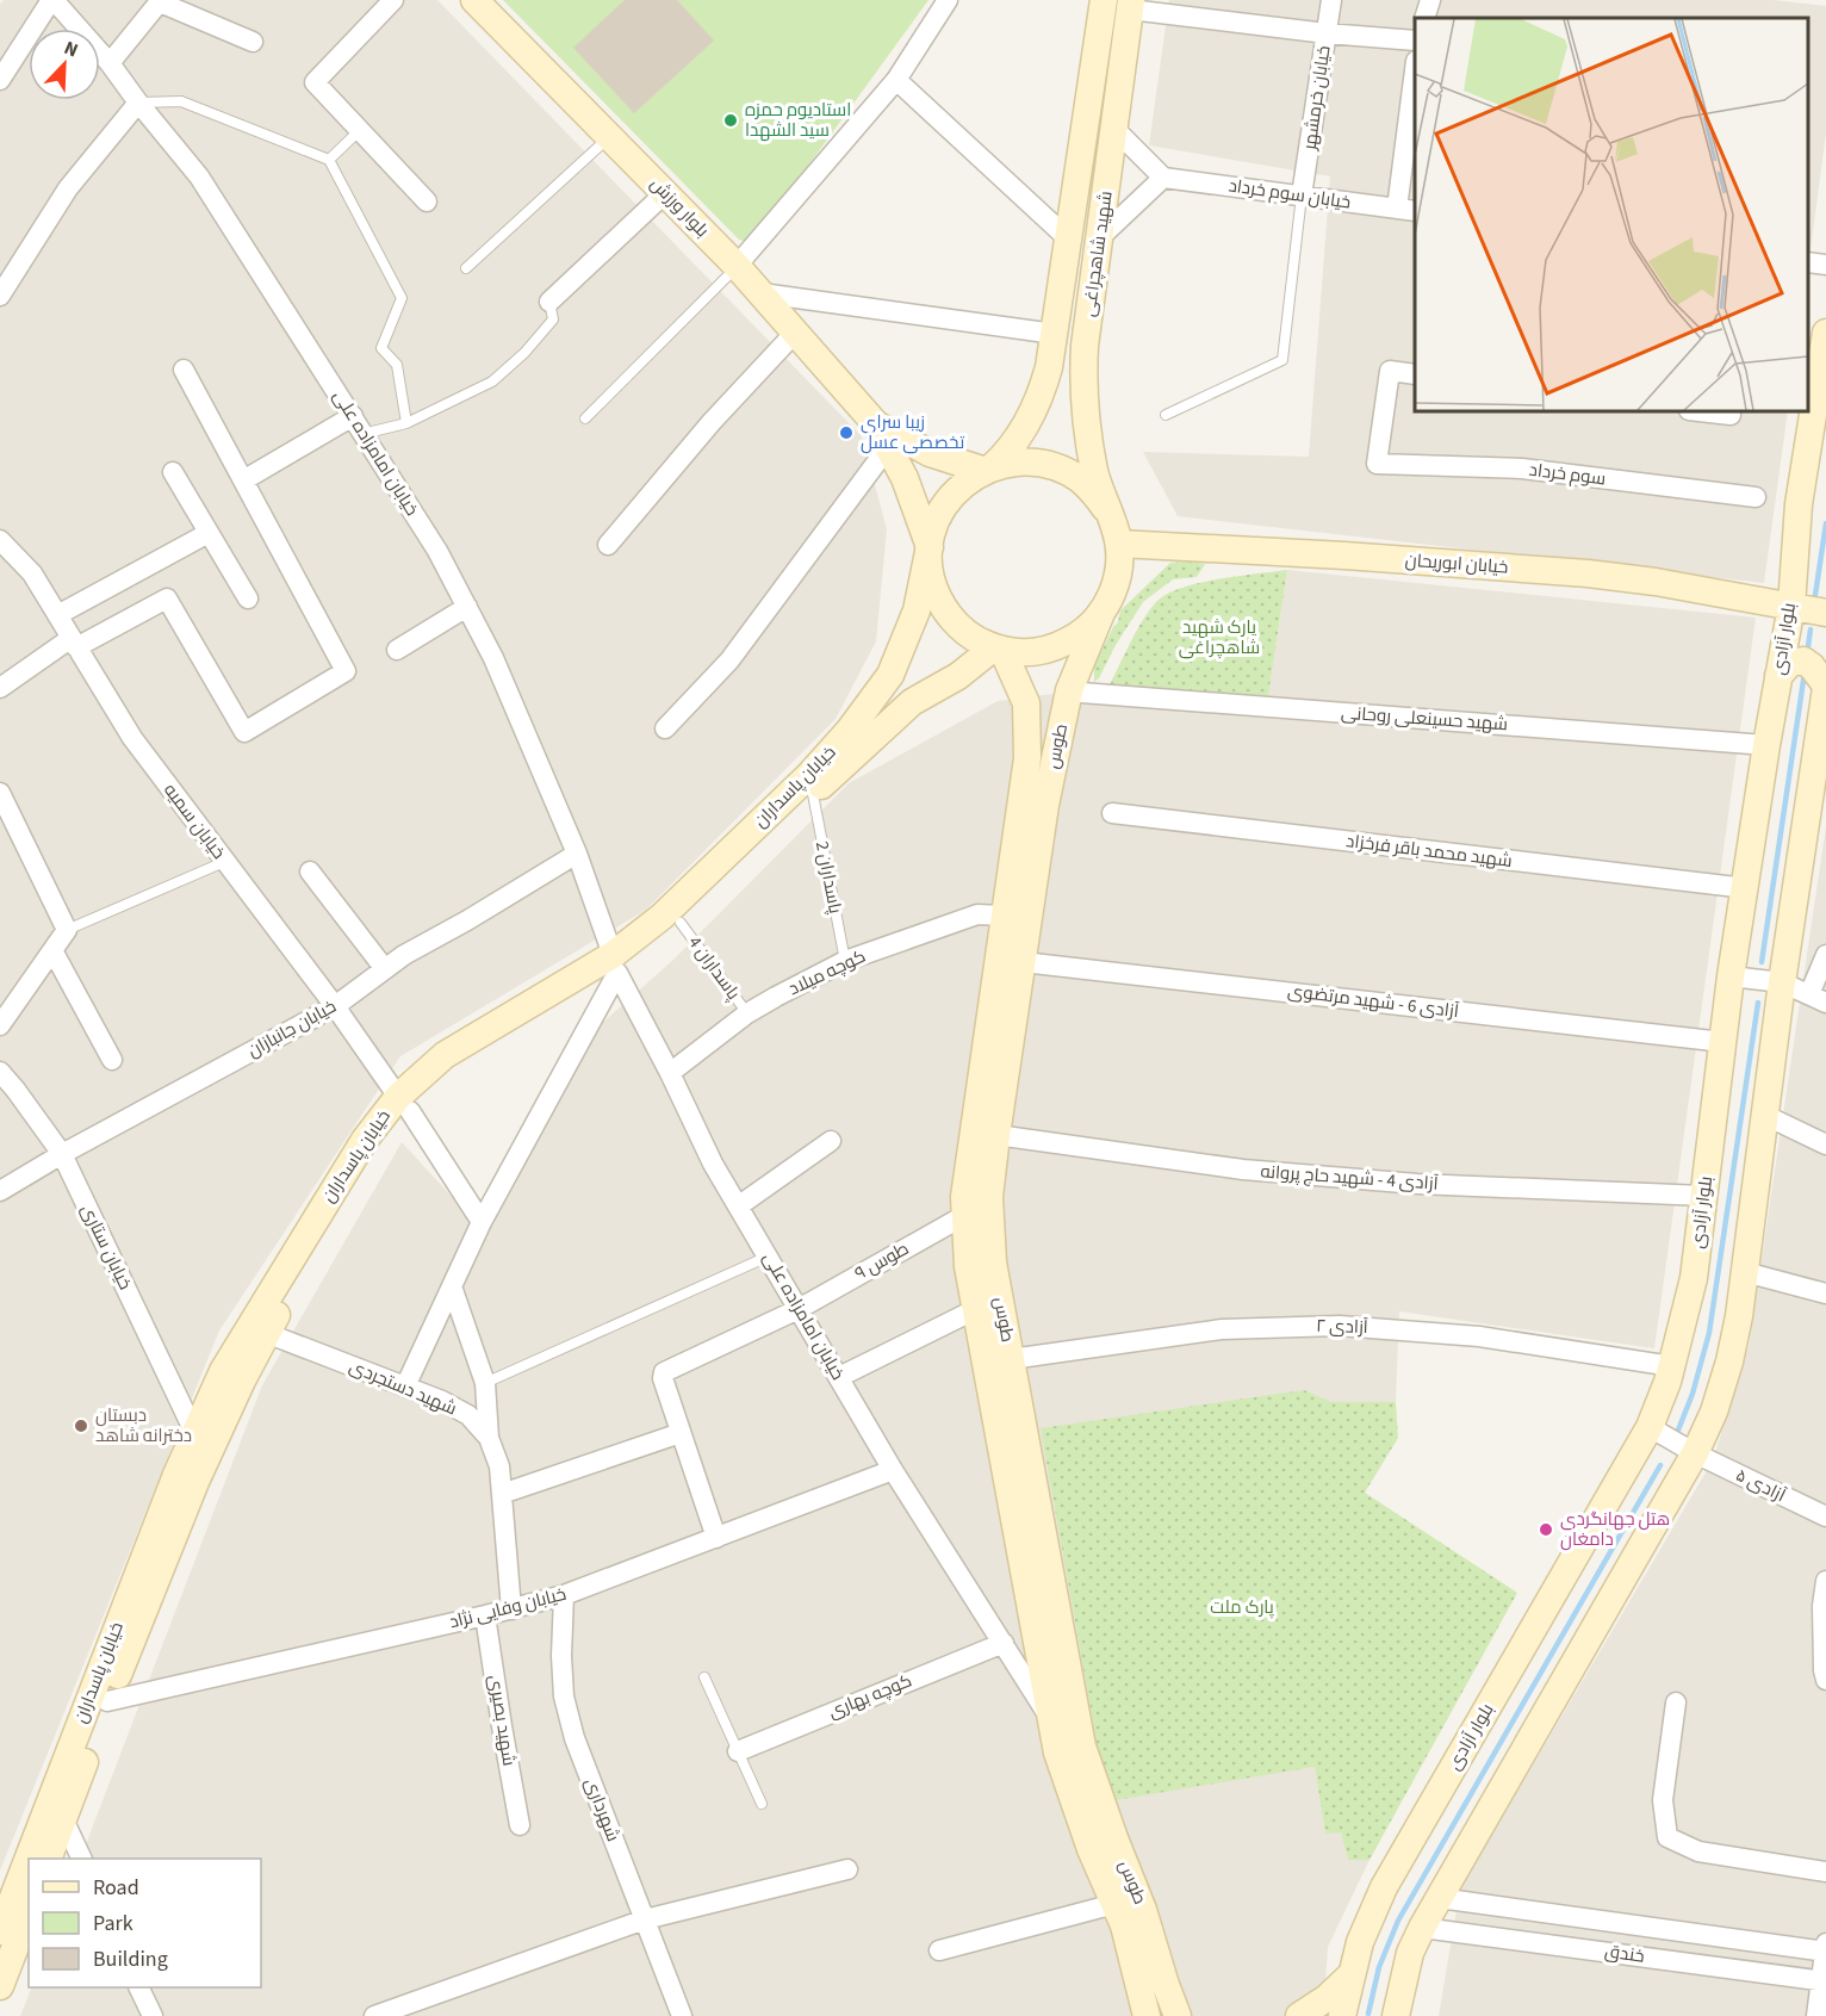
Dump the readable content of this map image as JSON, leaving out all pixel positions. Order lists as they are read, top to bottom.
{
  "streets": {
    "street": [
      "خیابان خرمشهر",
      "خیابان سوم خرداد",
      "بلوار ورزش",
      "شهید شاهچراغی",
      "خیابان امامزاده علی",
      "سوم خرداد",
      "خیابان ابوریحان",
      "بلوار آزادی",
      "شهید حسینعلی روحانی",
      "طوس",
      "خیابان پاسداران",
      "خیابان سمیه",
      "شهید محمد باقر فرخزاد",
      "کوچه میلاد",
      "آزادی 6 - شهید مرتضوی",
      "خیابان جانبازان",
      "آزادی 4 - شهید حاج پروانه",
      "خیابان ستاری",
      "طوس ۹",
      "آزادی ۲",
      "شهید دستجردی",
      "آزادی ۵",
      "خیابان وفایی نژاد",
      "کوچه بهاری",
      "شهید بصیری",
      "شهرداری",
      "خندق"
    ],
    "lane": ["پاسداران 2", "پاسداران 4"]
  },
  "crossings": [
    ["خیابان خرمشهر", "خیابان سوم خرداد"],
    ["شهید شاهچراغی", "خیابان ابوریحان"],
    ["شهید شاهچراغی", "طوس"],
    ["شهید شاهچراغی", "خیابان پاسداران"],
    ["خیابان امامزاده علی", "طوس"],
    ["خیابان امامزاده علی", "خیابان پاسداران"],
    ["خیابان امامزاده علی", "کوچه میلاد"],
    ["خیابان امامزاده علی", "خیابان جانبازان"],
    ["خیابان امامزاده علی", "طوس ۹"],
    ["خیابان امامزاده علی", "خیابان وفایی نژاد"],
    ["خیابان امامزاده علی", "کوچه بهاری"],
    ["خیابان ابوریحان", "بلوار آزادی"],
    ["خیابان ابوریحان", "طوس"],
    ["خیابان ابوریحان", "خیابان پاسداران"],
    ["بلوار آزادی", "شهید حسینعلی روحانی"],
    ["بلوار آزادی", "شهید محمد باقر فرخزاد"],
    ["بلوار آزادی", "آزادی 6 - شهید مرتضوی"],
    ["بلوار آزادی", "آزادی 4 - شهید حاج پروانه"],
    ["بلوار آزادی", "آزادی ۲"],
    ["بلوار آزادی", "آزادی ۵"],
    ["طوس", "خیابان پاسداران"],
    ["طوس", "کوچه میلاد"],
    ["طوس", "آزادی 6 - شهید مرتضوی"],
    ["طوس", "آزادی 4 - شهید حاج پروانه"],
    ["طوس", "طوس ۹"],
    ["طوس", "آزادی ۲"],
    ["خیابان پاسداران", "خیابان سمیه"],
    ["خیابان پاسداران", "پاسداران 2"],
    ["خیابان پاسداران", "پاسداران 4"],
    ["خیابان پاسداران", "خیابان ستاری"],
    ["خیابان پاسداران", "شهید دستجردی"],
    ["خیابان پاسداران", "خیابان وفایی نژاد"],
    ["خیابان سمیه", "خیابان جانبازان"],
    ["پاسداران 2", "کوچه میلاد"],
    ["پاسداران 4", "کوچه میلاد"],
    ["خیابان جانبازان", "خیابان ستاری"],
    ["شهید دستجردی", "خیابان وفایی نژاد"],
    ["خیابان وفایی نژاد", "شهید بصیری"],
    ["خیابان وفایی نژاد", "شهرداری"]
  ],
  "parks": ["پارک شهید شاهچراغی", "پارک ملت"],
  "places": [
    "استادیوم حمزه سید الشهدا",
    "زیبا سرای تخصصی عسل",
    "دبستان دخترانه شاهد",
    "هتل جهانگردى دامغان"
  ],
  "legend": ["Road", "Park", "Building"],
  "north": "top right"
}
